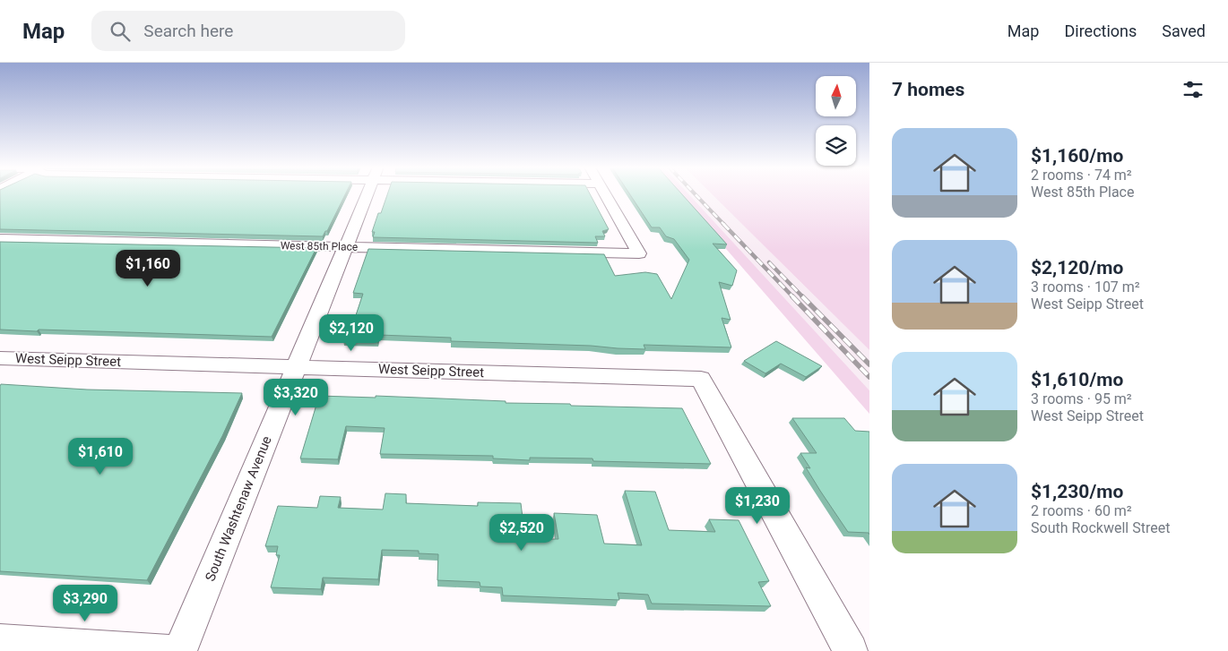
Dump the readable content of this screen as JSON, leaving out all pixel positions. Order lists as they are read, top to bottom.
{
  "streets": {
    "street": ["West 85th Place", "West Seipp Street", "South Washtenaw Avenue"]
  },
  "crossings": [
    ["West 85th Place", "South Washtenaw Avenue"],
    ["West Seipp Street", "South Washtenaw Avenue"]
  ],
  "north": "top",
  "page": {
    "header": "Map",
    "search": "Search here",
    "nav": ["Map", "Directions", "Saved"],
    "heading": "7 homes",
    "list": [
      {
        "name": "$1,160/mo",
        "note": "2 rooms · 74 m² · West 85th Place"
      },
      {
        "name": "$2,120/mo",
        "note": "3 rooms · 107 m² · West Seipp Street"
      },
      {
        "name": "$1,610/mo",
        "note": "3 rooms · 95 m² · West Seipp Street"
      },
      {
        "name": "$1,230/mo",
        "note": "2 rooms · 60 m² · South Rockwell Street"
      }
    ],
    "price": [
      "$1,160",
      "$2,120",
      "$3,320",
      "$1,610",
      "$1,230",
      "$2,520",
      "$3,290"
    ]
  }
}
